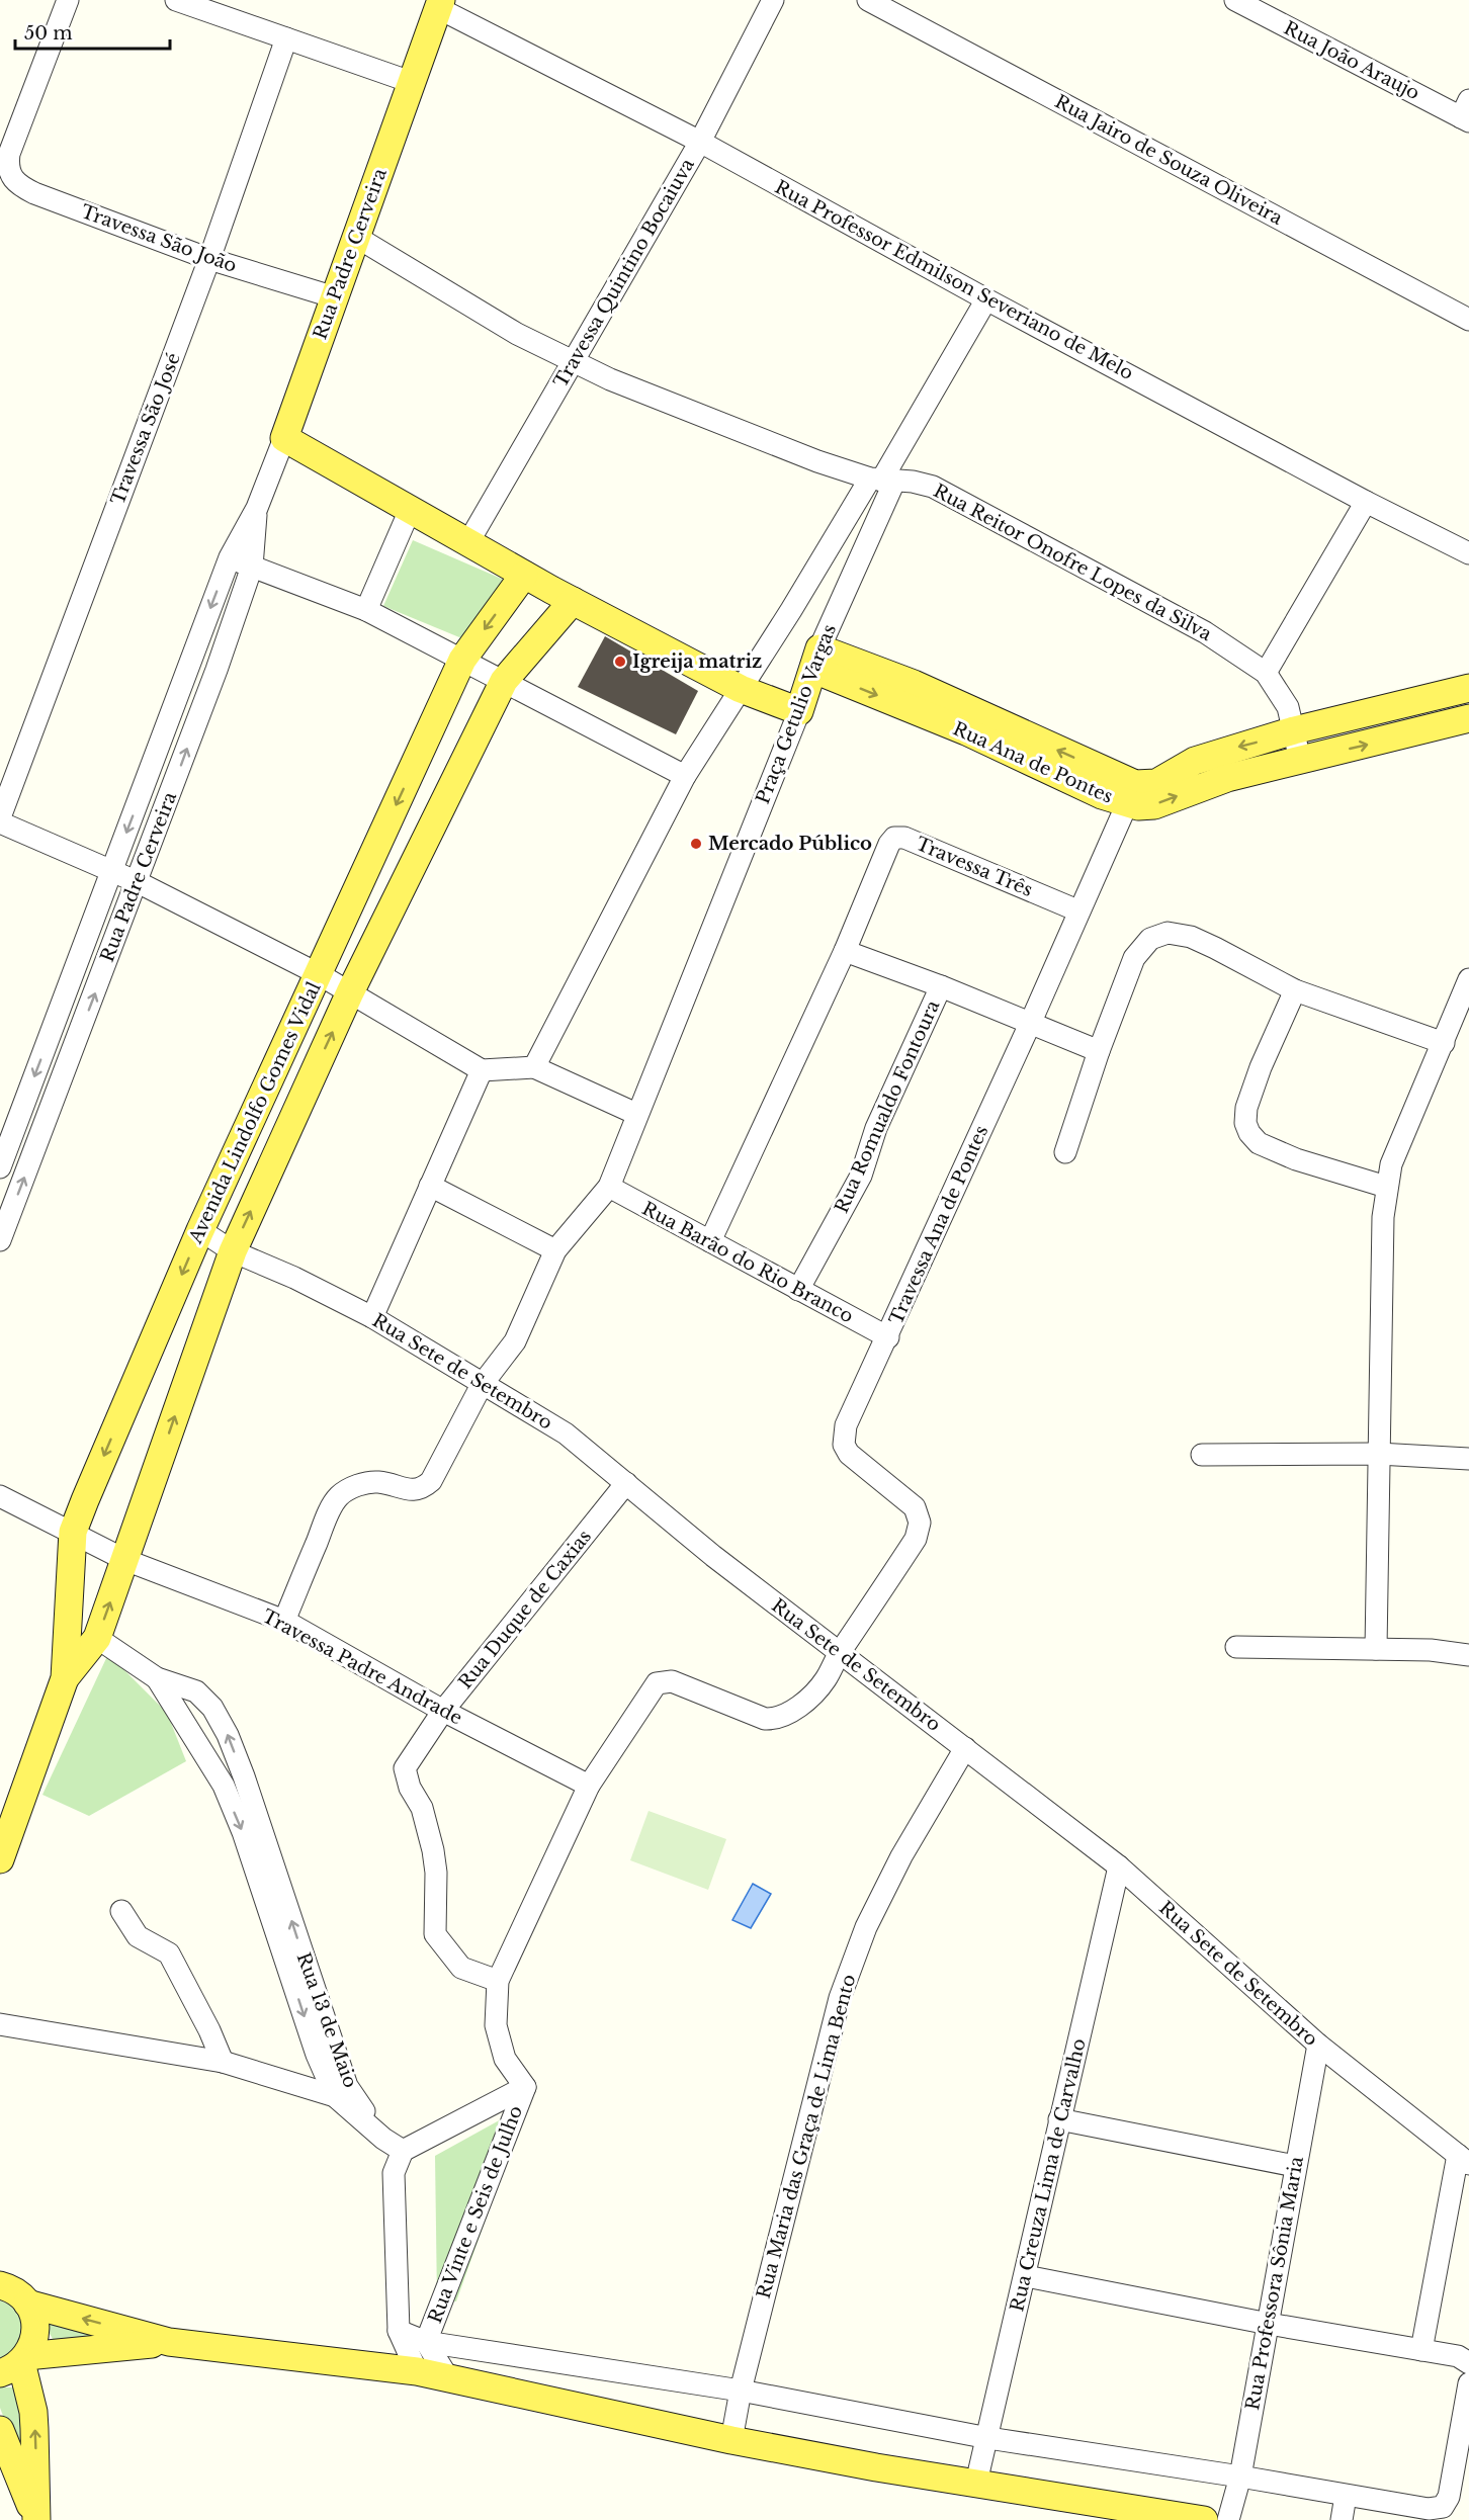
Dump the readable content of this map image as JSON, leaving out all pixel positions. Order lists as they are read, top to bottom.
{
  "streets": {
    "main road": [
      "Rua Padre Cerveira",
      "Praça Getulio Vargas",
      "Rua Ana de Pontes",
      "Avenida Lindolfo Gomes Vidal"
    ],
    "street": [
      "Rua João Araujo",
      "Rua Jairo de Souza Oliveira",
      "Travessa São João",
      "Travessa Quintino Bocaiuva",
      "Rua Professor Edmilson Severiano de Melo",
      "Travessa São José",
      "Rua Reitor Onofre Lopes da Silva",
      "Travessa Três",
      "Rua Romualdo Fontoura",
      "Travessa Ana de Pontes",
      "Rua Barão do Rio Branco",
      "Rua Sete de Setembro",
      "Rua Duque de Caxias",
      "Travessa Padre Andrade",
      "Rua 13 de Maio",
      "Rua Maria das Graça de Lima Bento",
      "Rua Creuza Lima de Carvalho",
      "Rua Vinte e Seis de Julho",
      "Rua Professora Sônia Maria"
    ]
  },
  "crossings": [
    ["Travessa São João", "Rua Padre Cerveira"],
    ["Travessa São João", "Travessa São José"],
    ["Rua Padre Cerveira", "Rua Professor Edmilson Severiano de Melo"],
    ["Rua Padre Cerveira", "Rua Reitor Onofre Lopes da Silva"],
    ["Travessa Quintino Bocaiuva", "Rua Professor Edmilson Severiano de Melo"],
    ["Travessa Quintino Bocaiuva", "Rua Reitor Onofre Lopes da Silva"],
    ["Rua Professor Edmilson Severiano de Melo", "Praça Getulio Vargas"],
    ["Rua Reitor Onofre Lopes da Silva", "Praça Getulio Vargas"],
    ["Rua Reitor Onofre Lopes da Silva", "Rua Ana de Pontes"],
    ["Praça Getulio Vargas", "Rua Ana de Pontes"],
    ["Praça Getulio Vargas", "Rua Barão do Rio Branco"],
    ["Praça Getulio Vargas", "Rua Sete de Setembro"],
    ["Praça Getulio Vargas", "Travessa Padre Andrade"],
    ["Rua Ana de Pontes", "Travessa Ana de Pontes"],
    ["Travessa Três", "Travessa Ana de Pontes"],
    ["Rua Romualdo Fontoura", "Rua Barão do Rio Branco"],
    ["Avenida Lindolfo Gomes Vidal", "Rua Sete de Setembro"],
    ["Avenida Lindolfo Gomes Vidal", "Travessa Padre Andrade"],
    ["Avenida Lindolfo Gomes Vidal", "Rua 13 de Maio"],
    ["Travessa Ana de Pontes", "Rua Barão do Rio Branco"],
    ["Travessa Ana de Pontes", "Rua Vinte e Seis de Julho"],
    ["Rua Sete de Setembro", "Rua Duque de Caxias"],
    ["Rua Sete de Setembro", "Rua Maria das Graça de Lima Bento"],
    ["Rua Sete de Setembro", "Rua Creuza Lima de Carvalho"],
    ["Rua Sete de Setembro", "Rua Vinte e Seis de Julho"],
    ["Rua Sete de Setembro", "Rua Professora Sônia Maria"],
    ["Rua Duque de Caxias", "Travessa Padre Andrade"],
    ["Rua Duque de Caxias", "Rua Vinte e Seis de Julho"],
    ["Travessa Padre Andrade", "Rua Vinte e Seis de Julho"]
  ],
  "places": ["Igreija matriz", "Mercado Público"],
  "scale_bar": "50 m"
}
